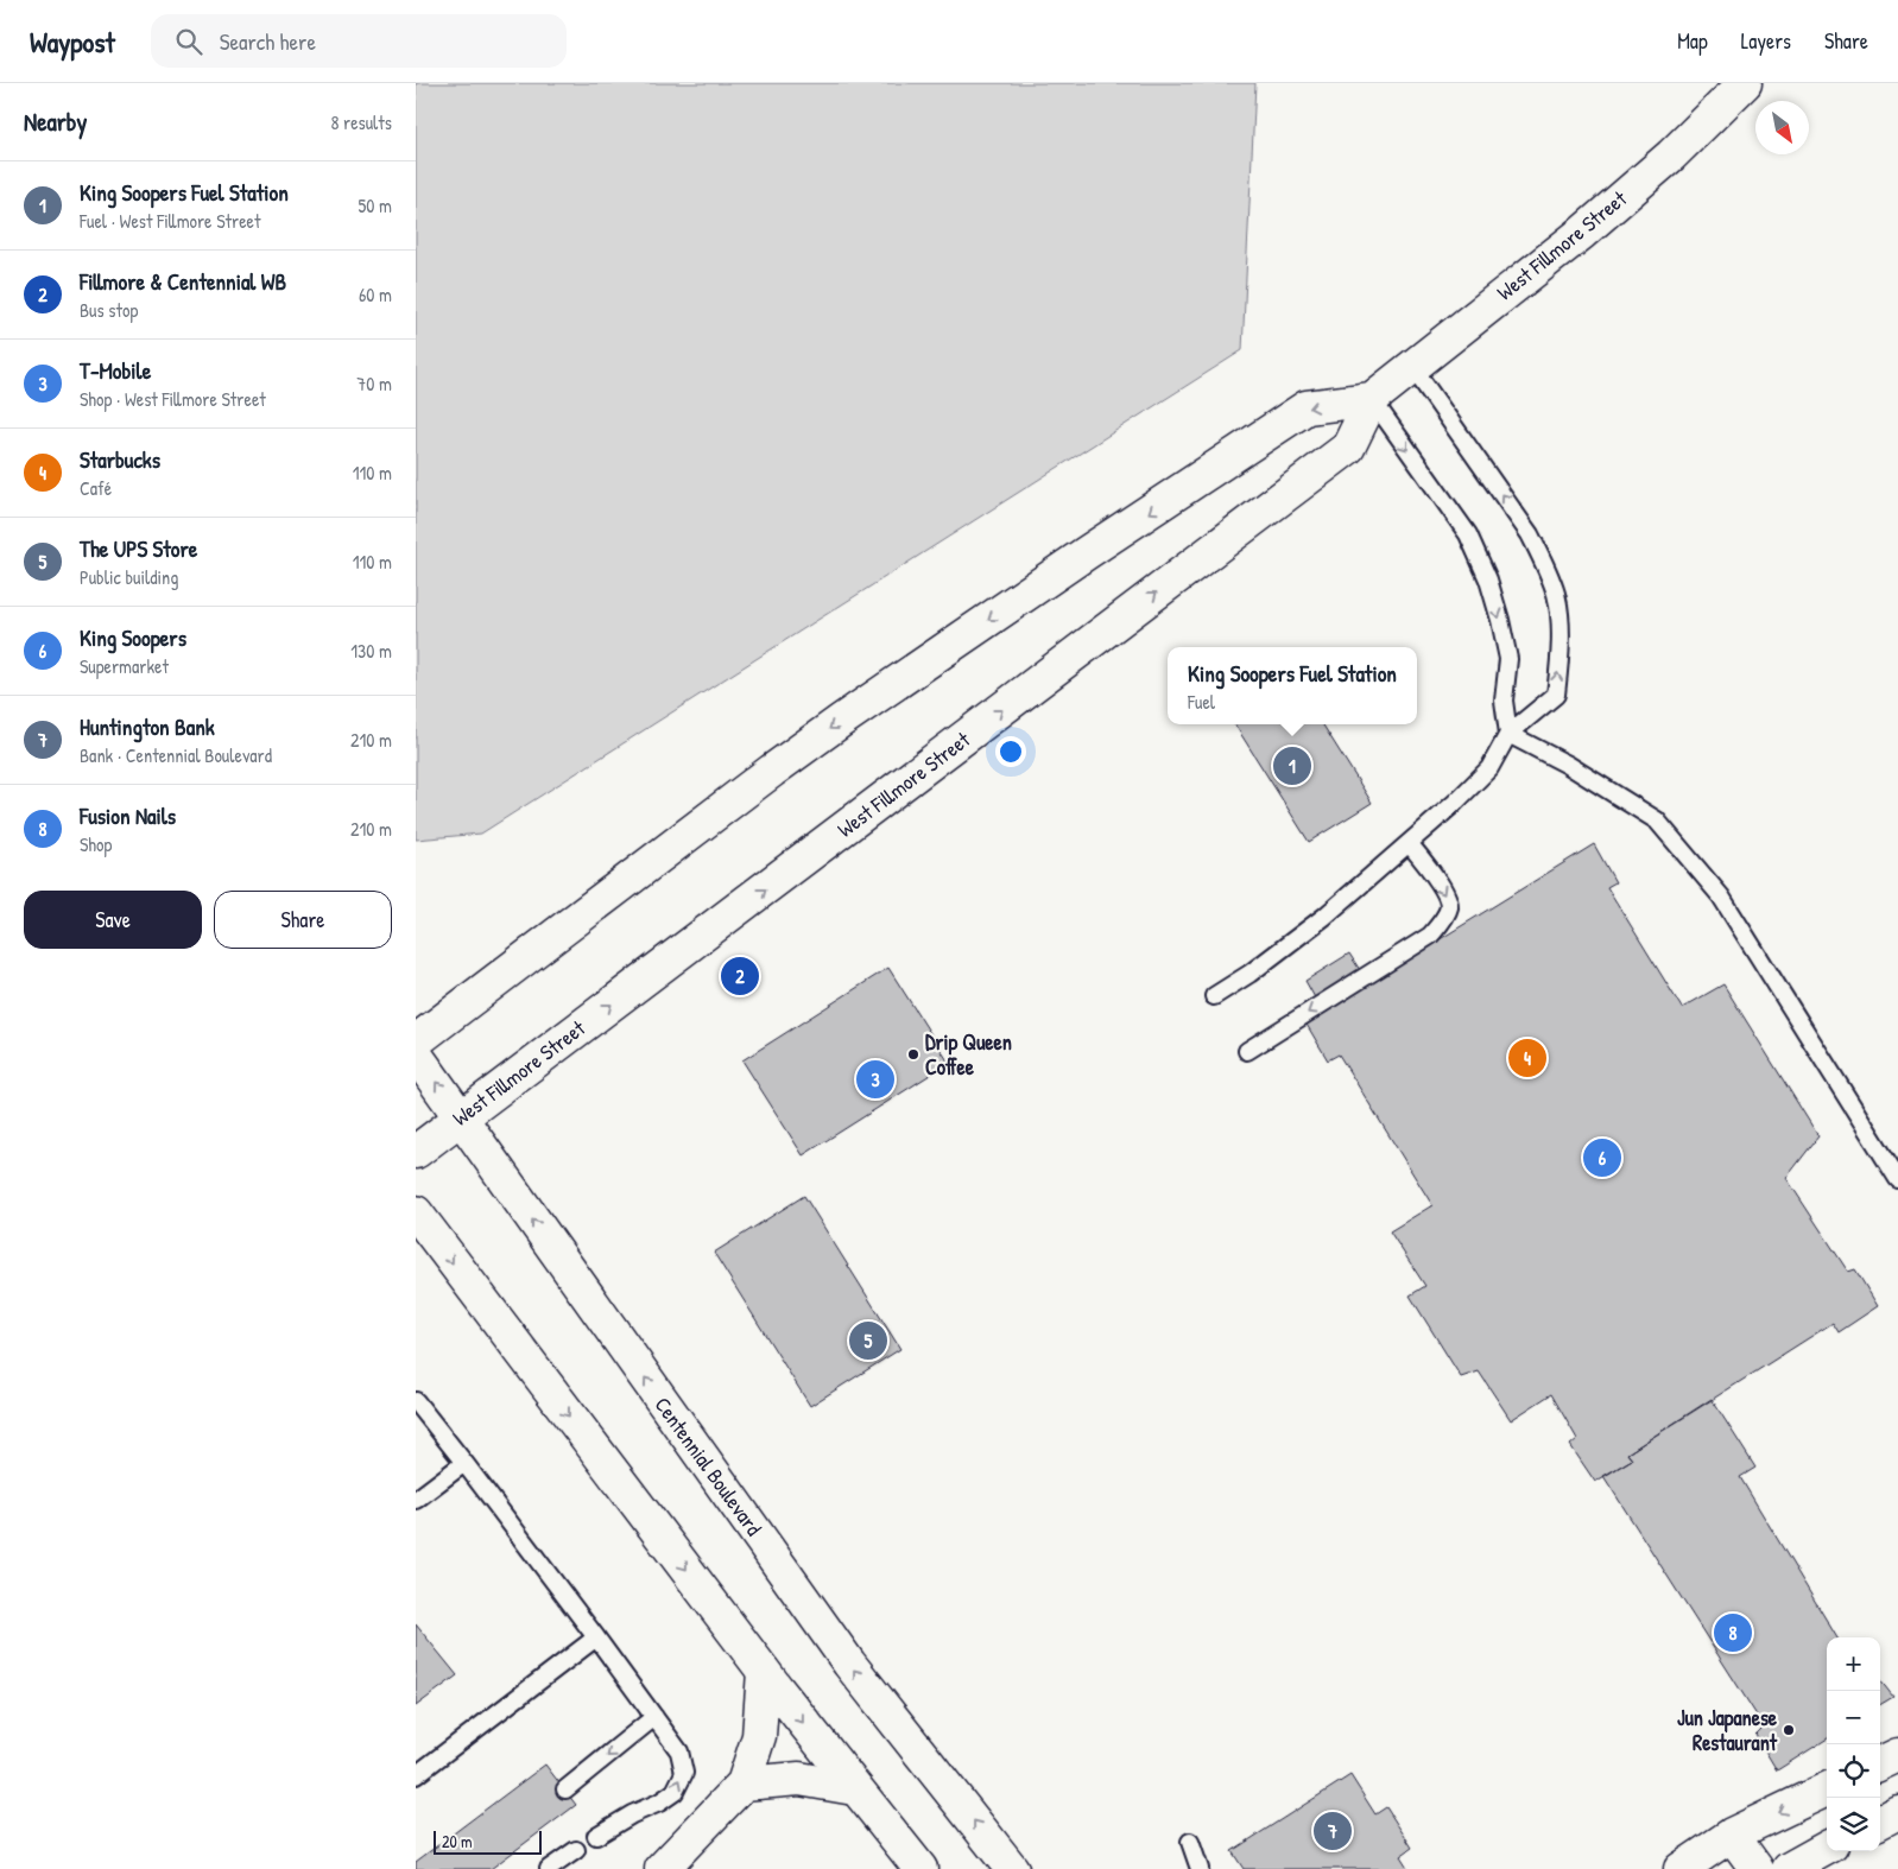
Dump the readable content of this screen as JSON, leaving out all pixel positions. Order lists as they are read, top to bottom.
{
  "streets": {
    "main road": ["West Fillmore Street", "Centennial Boulevard"]
  },
  "crossings": [
    ["West Fillmore Street", "Centennial Boulevard"]
  ],
  "places": ["Drip Queen Coffee", "Jun Japanese Restaurant"],
  "scale_bar": "20 m",
  "north": "bottom right",
  "page": {
    "header": "Waypost",
    "search": "Search here",
    "nav": ["Map", "Layers", "Share"],
    "heading": ["Nearby", "8 results"],
    "list": [
      {
        "mark": "1",
        "name": "King Soopers Fuel Station",
        "note": "Fuel · West Fillmore Street",
        "value": "50 m"
      },
      {
        "mark": "2",
        "name": "Fillmore & Centennial WB",
        "note": "Bus stop",
        "value": "60 m"
      },
      {
        "mark": "3",
        "name": "T-Mobile",
        "note": "Shop · West Fillmore Street",
        "value": "70 m"
      },
      {
        "mark": "4",
        "name": "Starbucks",
        "note": "Café",
        "value": "110 m"
      },
      {
        "mark": "5",
        "name": "The UPS Store",
        "note": "Public building",
        "value": "110 m"
      },
      {
        "mark": "6",
        "name": "King Soopers",
        "note": "Supermarket",
        "value": "130 m"
      },
      {
        "mark": "7",
        "name": "Huntington Bank",
        "note": "Bank · Centennial Boulevard",
        "value": "210 m"
      },
      {
        "mark": "8",
        "name": "Fusion Nails",
        "note": "Shop",
        "value": "210 m"
      }
    ],
    "popup": ["King Soopers Fuel Station", "Fuel"],
    "pins": [
      "1",
      "2",
      "4",
      "3",
      "6",
      "5",
      "8",
      "7"
    ],
    "buttons": ["Save", "Share"],
    "map_buttons": ["+", "−"],
    "scale": "20 m"
  }
}
